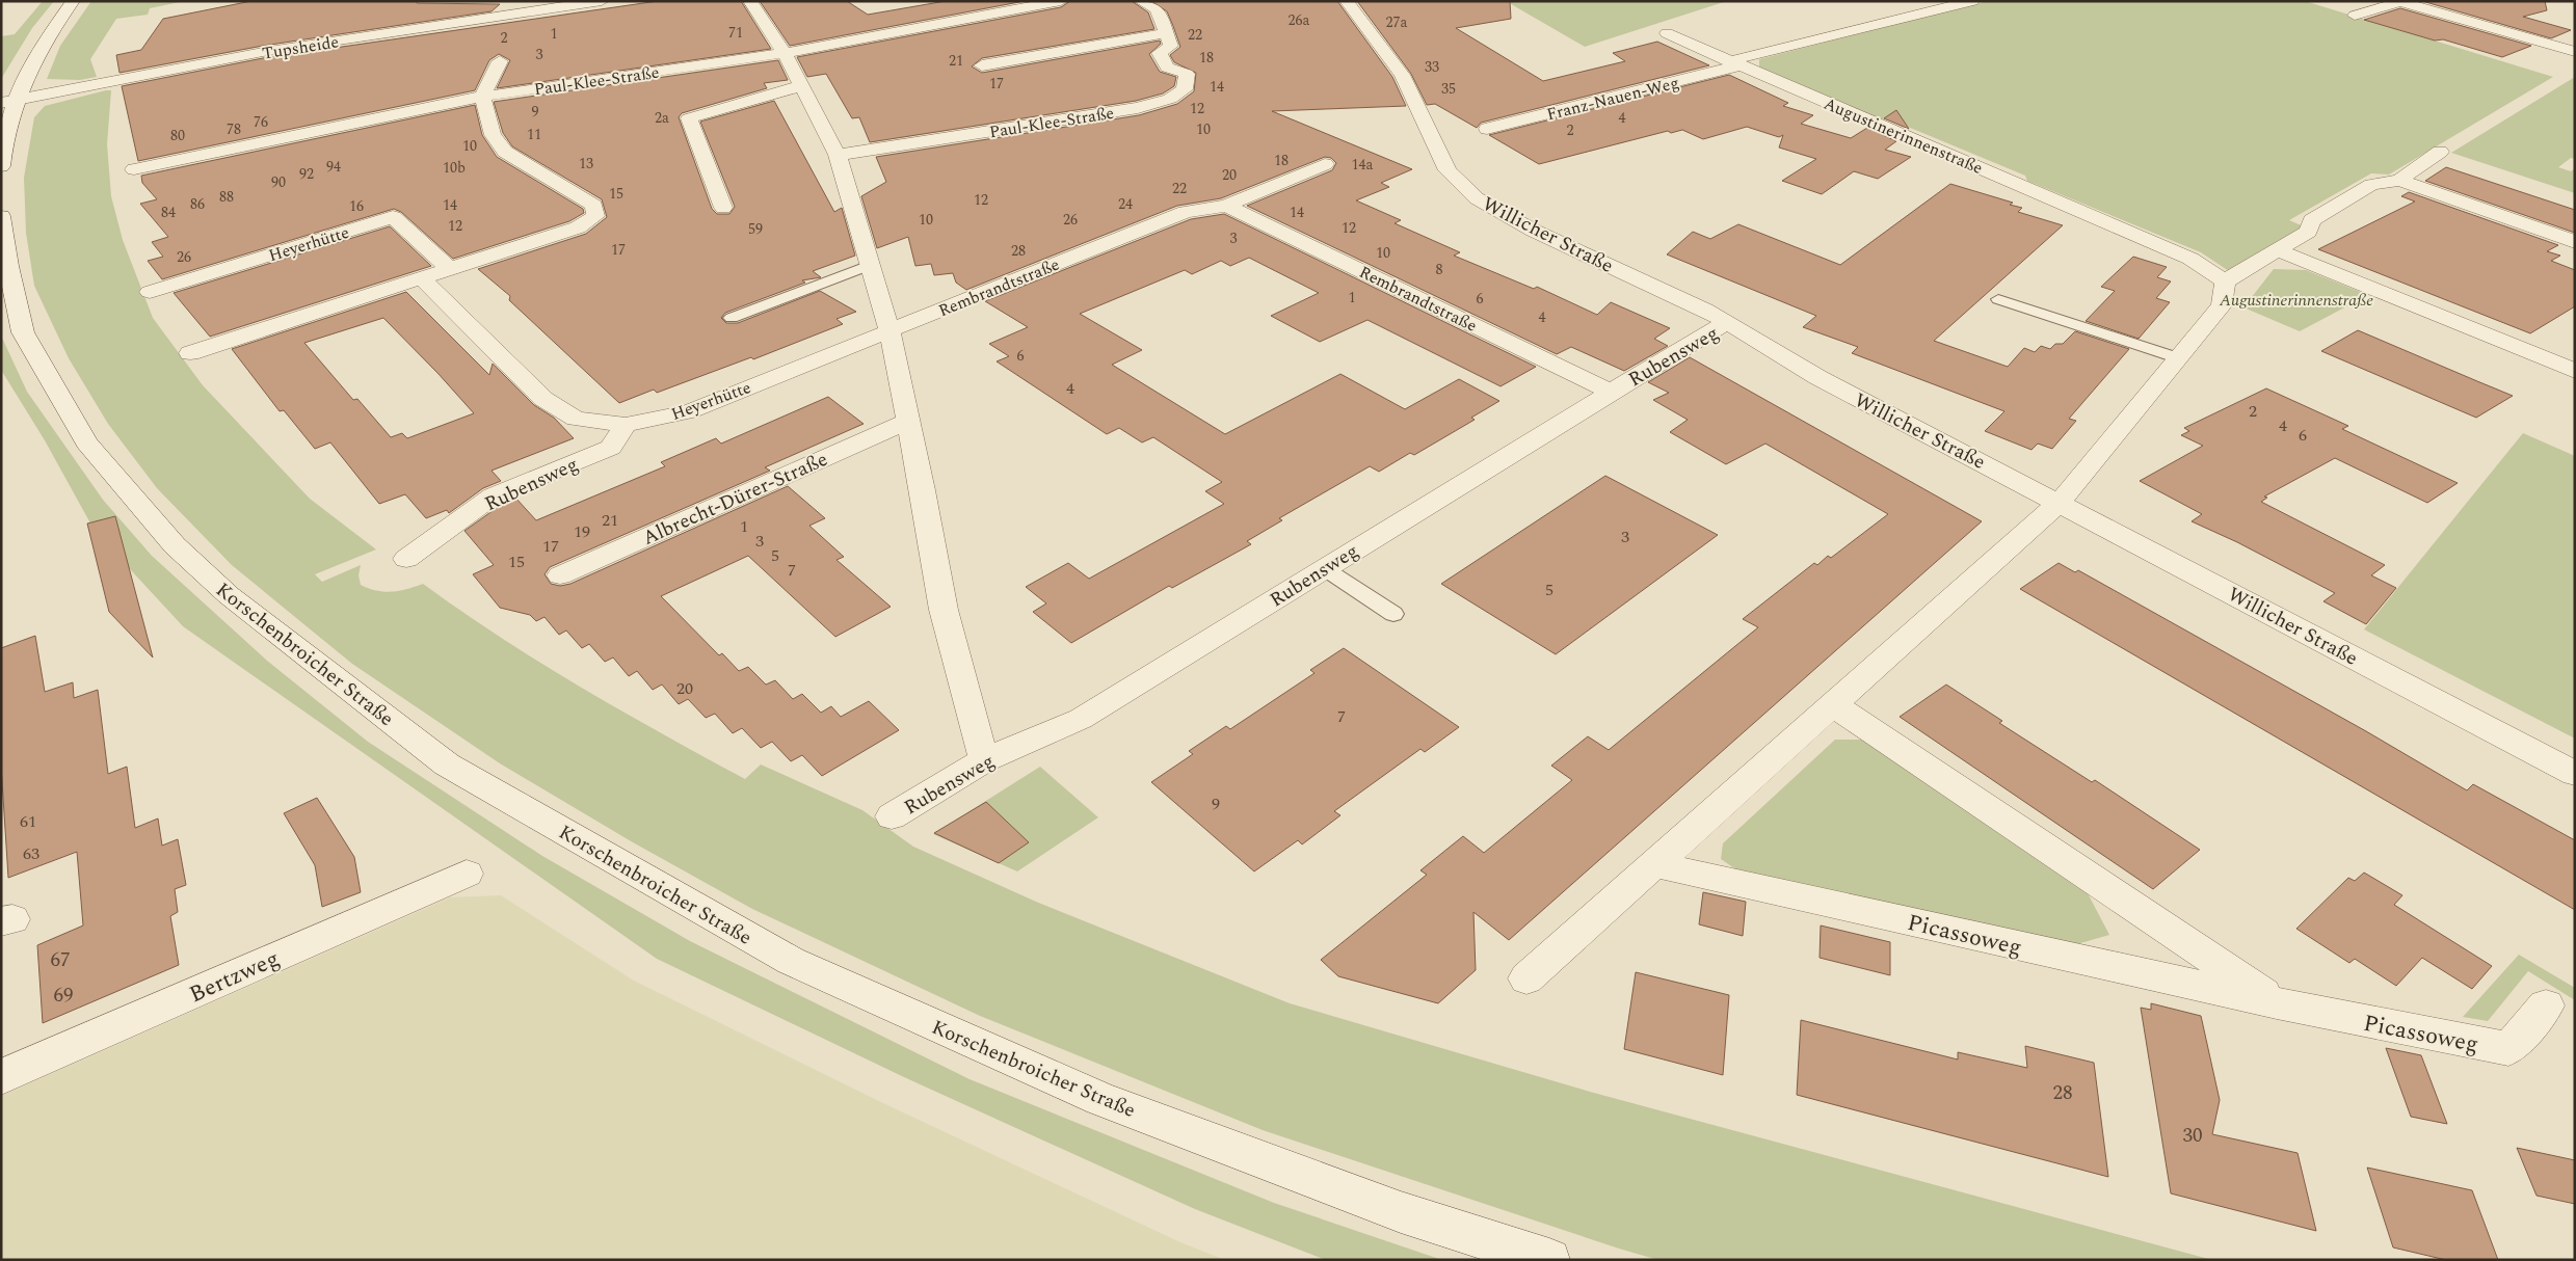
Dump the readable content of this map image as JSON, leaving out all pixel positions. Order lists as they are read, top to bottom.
{
  "streets": {
    "street": [
      "Tupsheide",
      "Paul-Klee-Straße",
      "Franz-Nauen-Weg",
      "Augustinerinnenstraße",
      "Willicher Straße",
      "Heyerhütte",
      "Rembrandtstraße",
      "Rubensweg",
      "Albrecht-Dürer-Straße",
      "Korschenbroicher Straße",
      "Picassoweg",
      "Bertzweg"
    ]
  },
  "crossings": [
    ["Franz-Nauen-Weg", "Augustinerinnenstraße"],
    ["Willicher Straße", "Rubensweg"],
    ["Heyerhütte", "Rembrandtstraße"],
    ["Heyerhütte", "Rubensweg"],
    ["Rembrandtstraße", "Rubensweg"]
  ],
  "parks": ["Augustinerinnenstraße"],
  "house_numbers": [
    "26a",
    "27a",
    "71",
    "1",
    "22",
    "2",
    "3",
    "18",
    "21",
    "33",
    "17",
    "14",
    "35",
    "12",
    "9",
    "2a",
    "4",
    "76",
    "78",
    "10",
    "2",
    "11",
    "80",
    "10",
    "18",
    "13",
    "14a",
    "94",
    "10b",
    "92",
    "20",
    "90",
    "22",
    "15",
    "88",
    "12",
    "86",
    "24",
    "14",
    "16",
    "84",
    "14",
    "10",
    "26",
    "12",
    "12",
    "59",
    "3",
    "17",
    "28",
    "10",
    "26",
    "8",
    "1",
    "6",
    "4",
    "6",
    "4",
    "2",
    "4",
    "6",
    "21",
    "1",
    "19",
    "3",
    "3",
    "17",
    "5",
    "15",
    "7",
    "5",
    "20",
    "7",
    "9",
    "61",
    "63",
    "67",
    "69",
    "28",
    "30"
  ]
}
